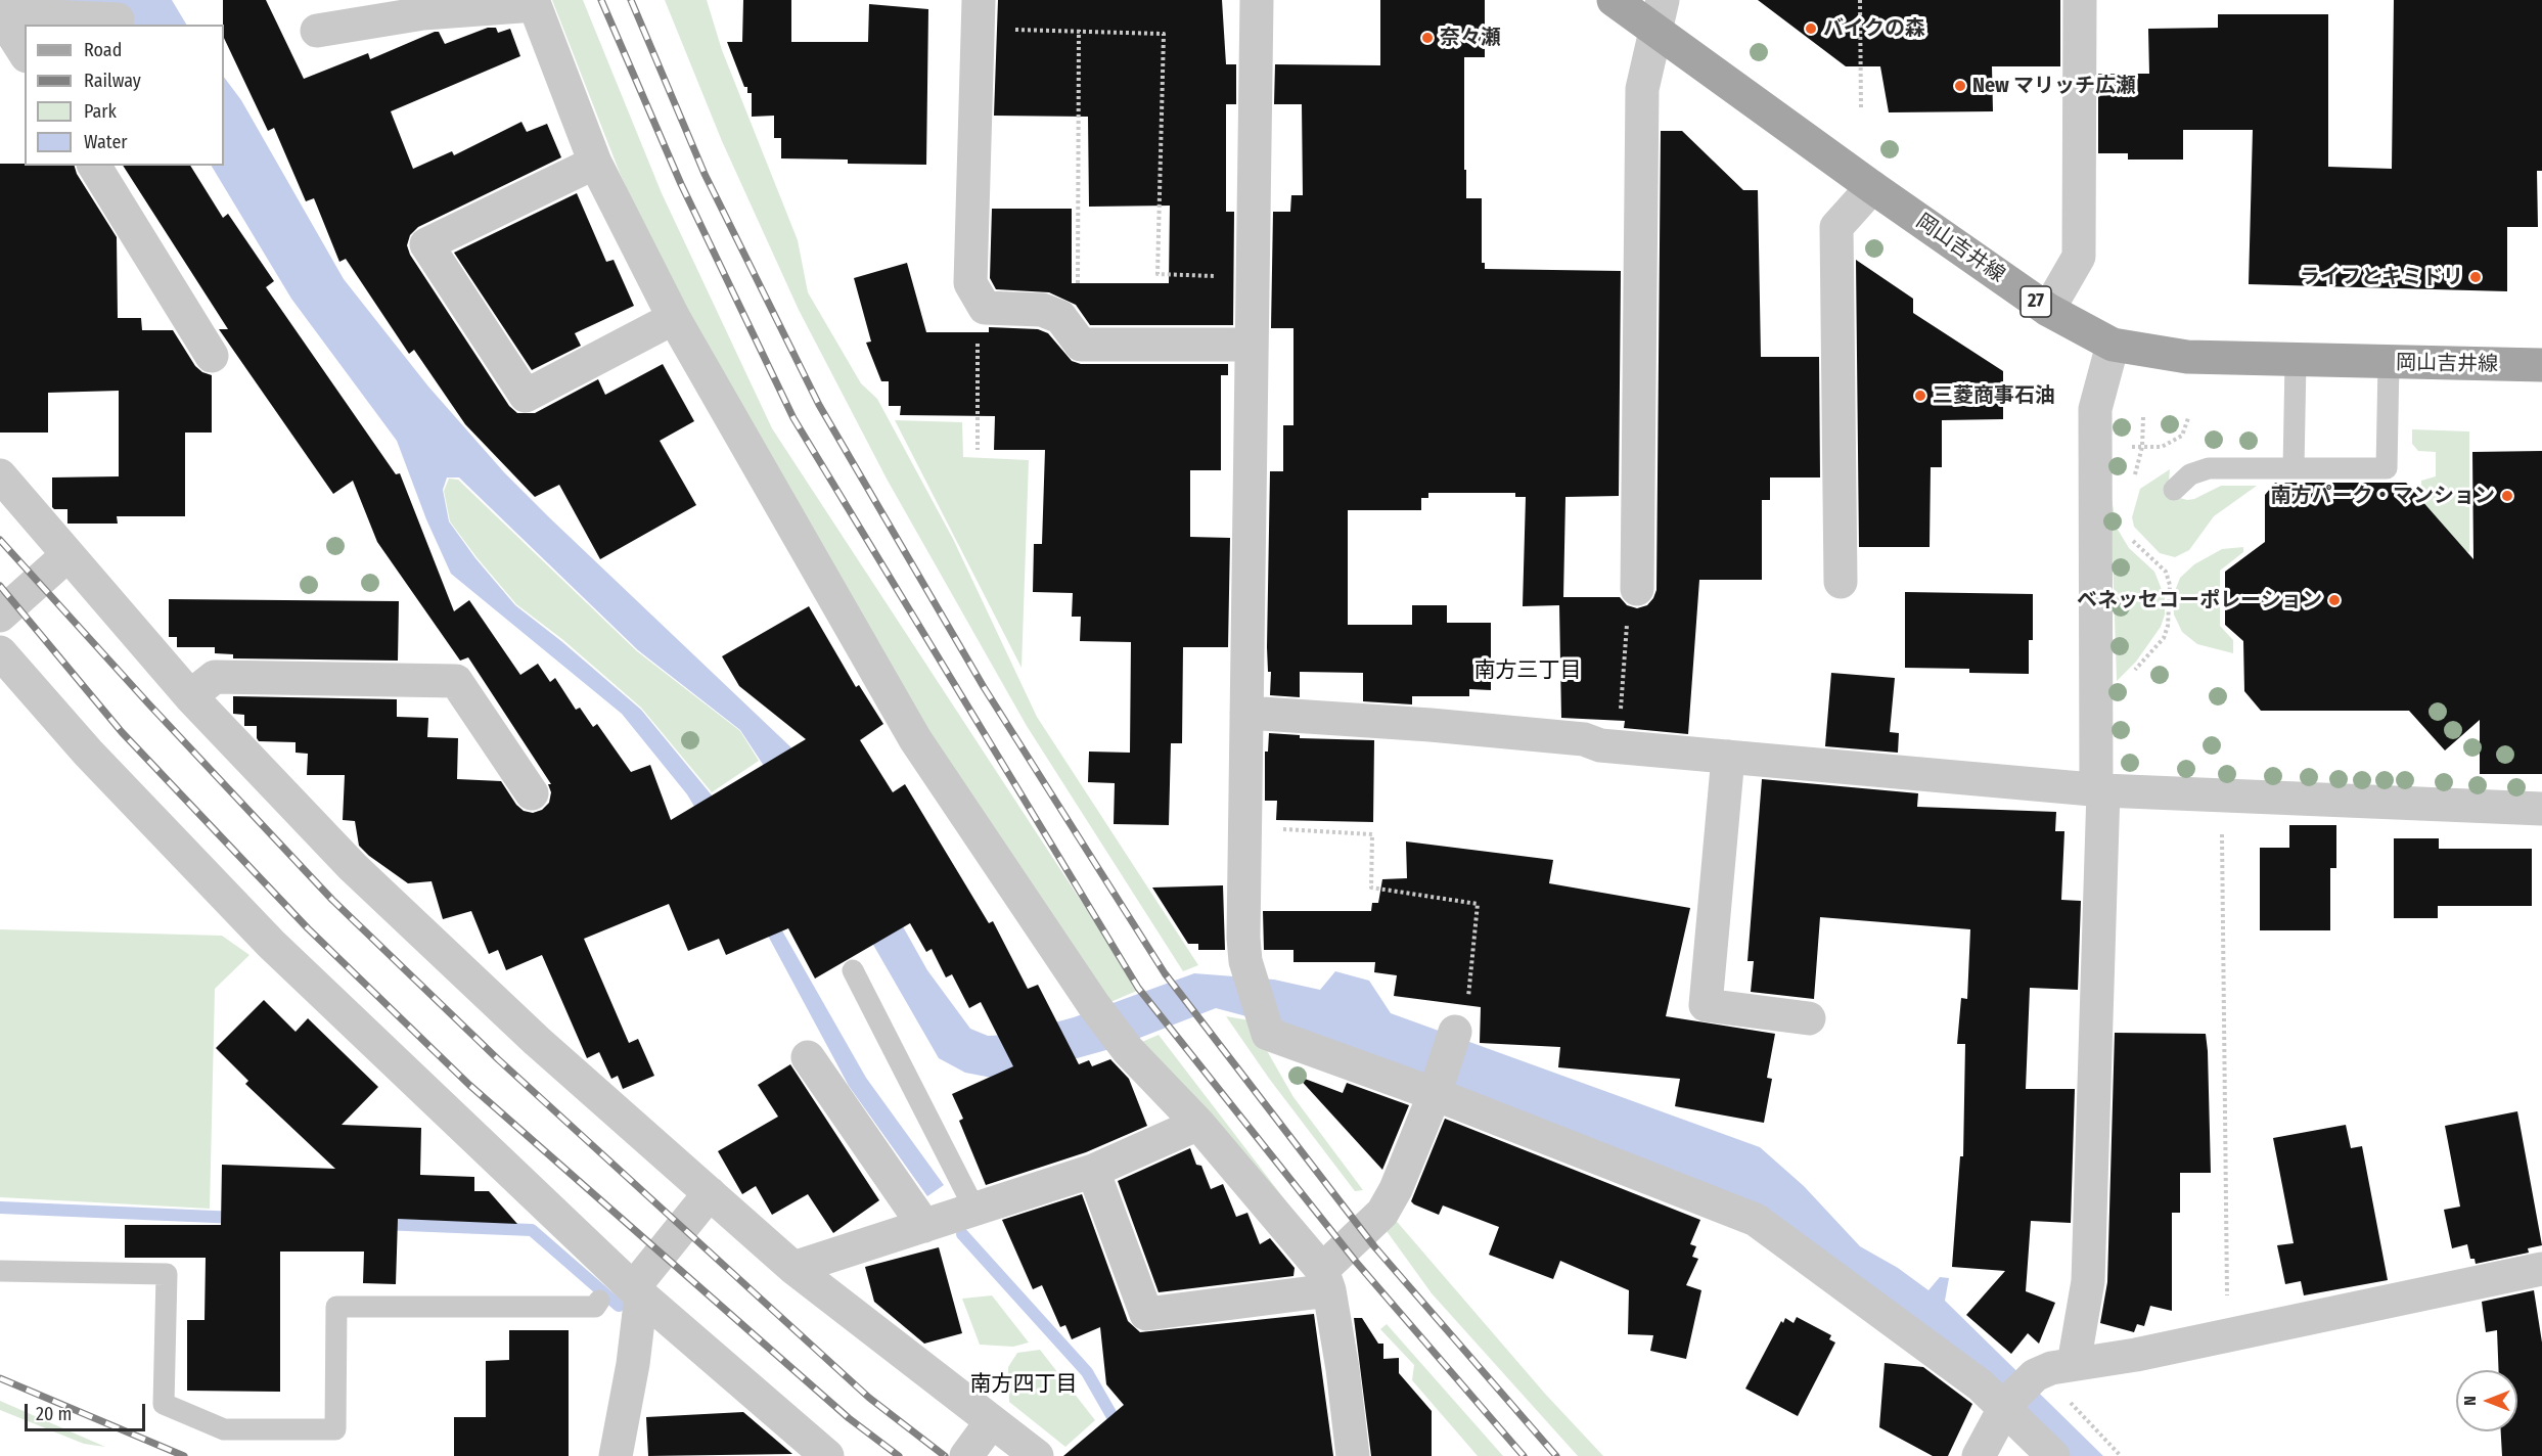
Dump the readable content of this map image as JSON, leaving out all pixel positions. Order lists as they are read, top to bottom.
{
  "streets": {
    "main road": ["岡山吉井線", "27"]
  },
  "districts": ["南方三丁目", "南方四丁目"],
  "places": [
    "バイクの森",
    "奈々瀬",
    "New マリッチ広瀬",
    "ライフとキミドリ",
    "三菱商事石油",
    "南方パーク・マンション",
    "ベネッセコーポレーション"
  ],
  "legend": [
    "Road",
    "Railway",
    "Park",
    "Water"
  ],
  "scale_bar": "20 m",
  "north": "left"
}
